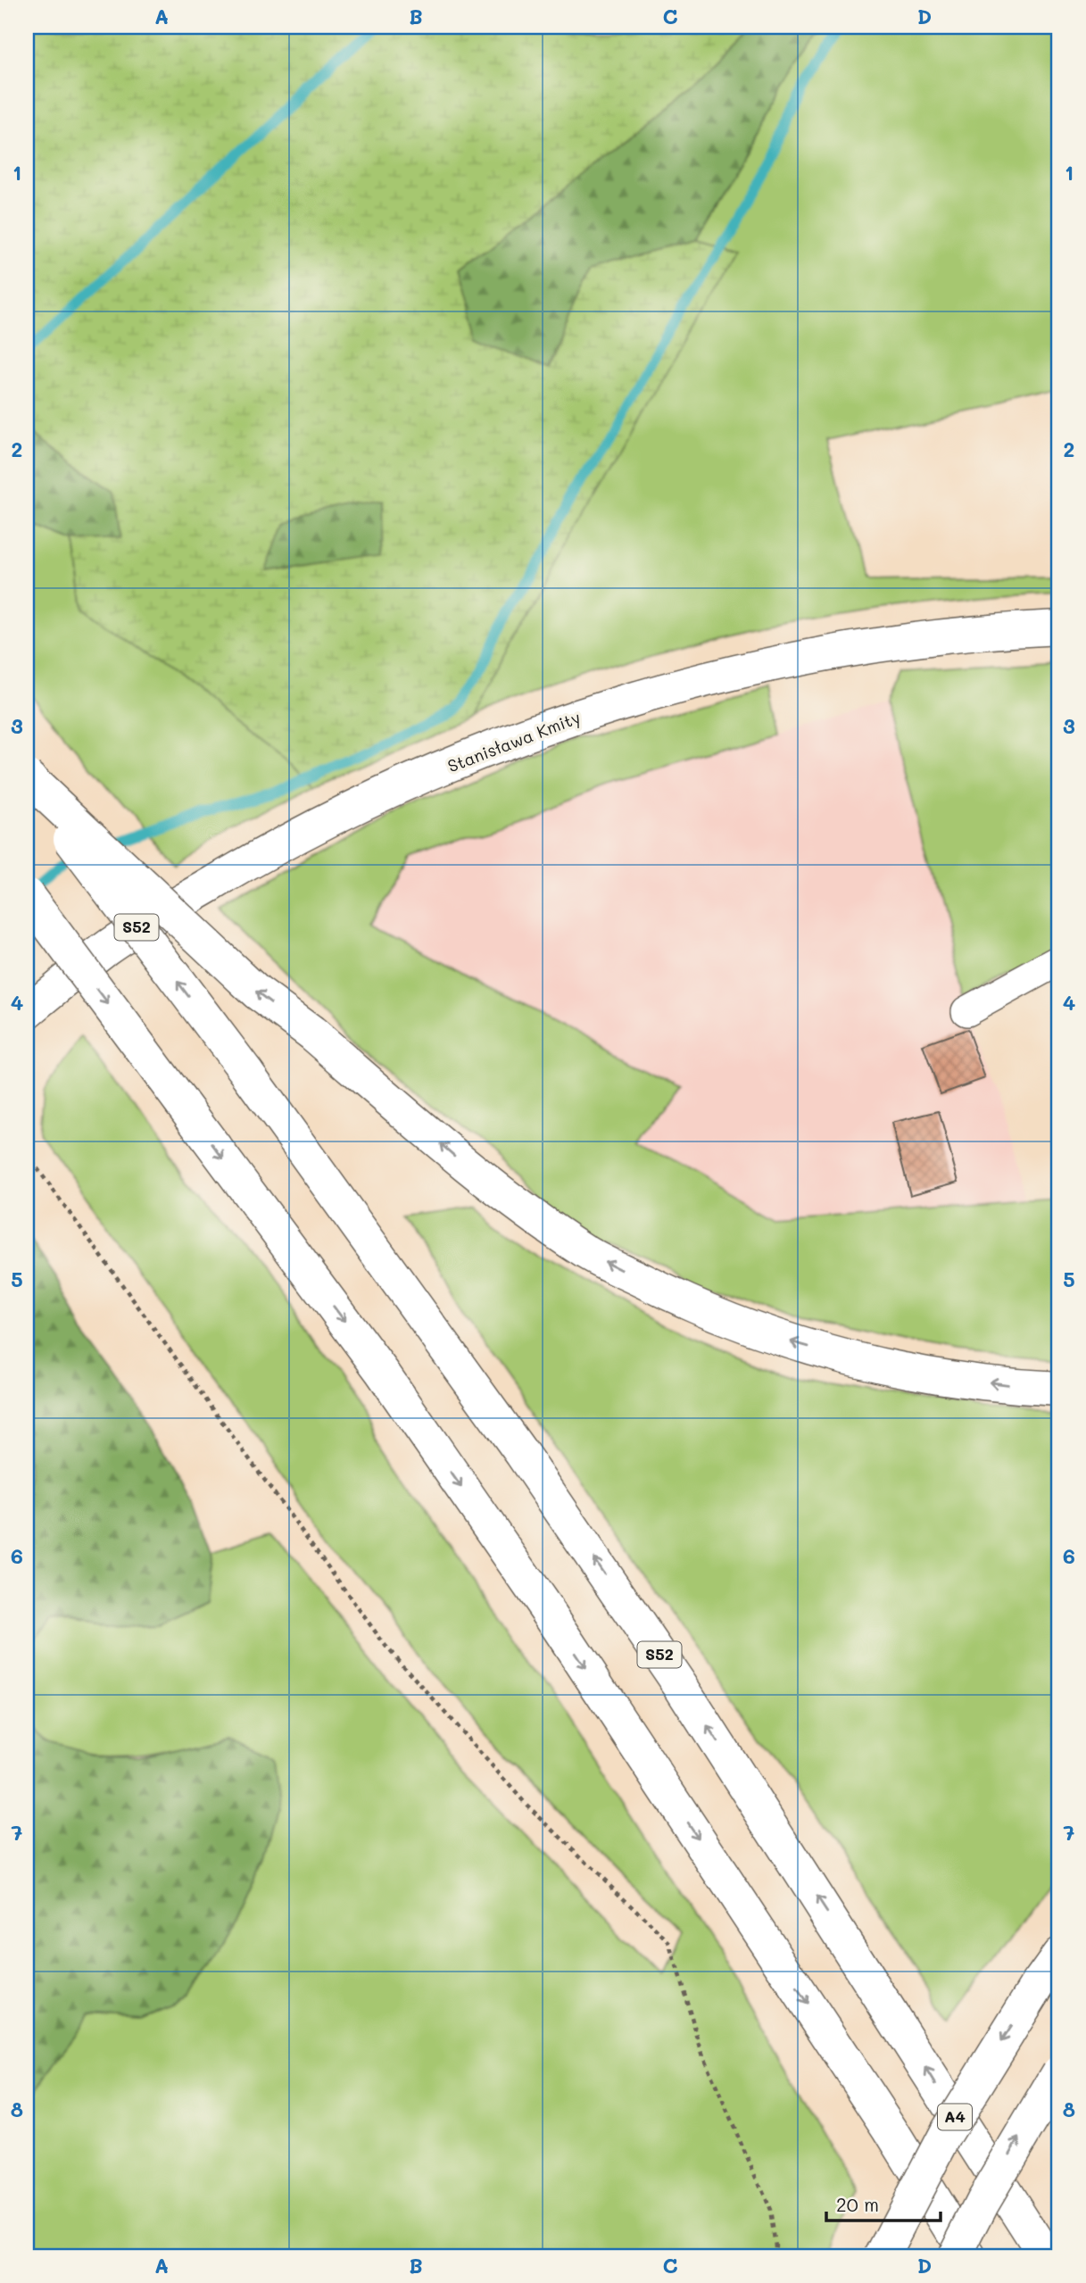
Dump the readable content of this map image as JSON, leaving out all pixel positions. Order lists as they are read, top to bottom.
{
  "streets": {
    "main road": ["Stanisława Kmity", "S52", "A4"]
  },
  "scale_bar": "20 m",
  "grid": {
    "columns": [
      "A",
      "B",
      "C",
      "D"
    ],
    "rows": [
      "1",
      "2",
      "3",
      "4",
      "5",
      "6",
      "7",
      "8"
    ]
  }
}
